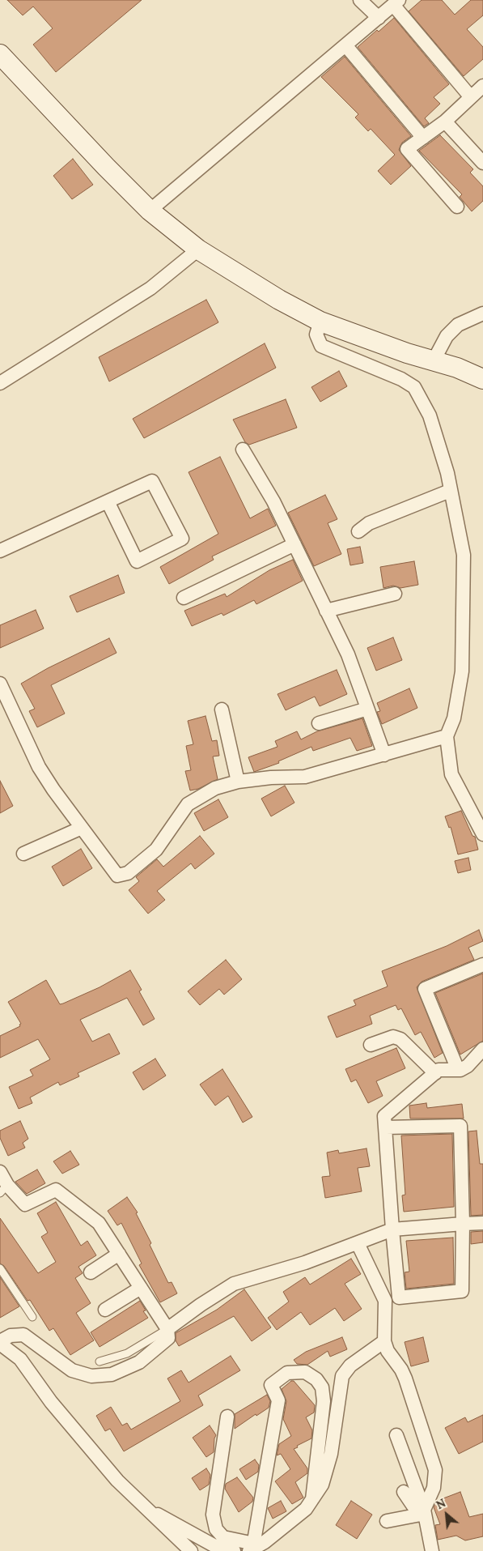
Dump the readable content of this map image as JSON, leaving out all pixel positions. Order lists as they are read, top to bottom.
{
  "north": "top left"
}
